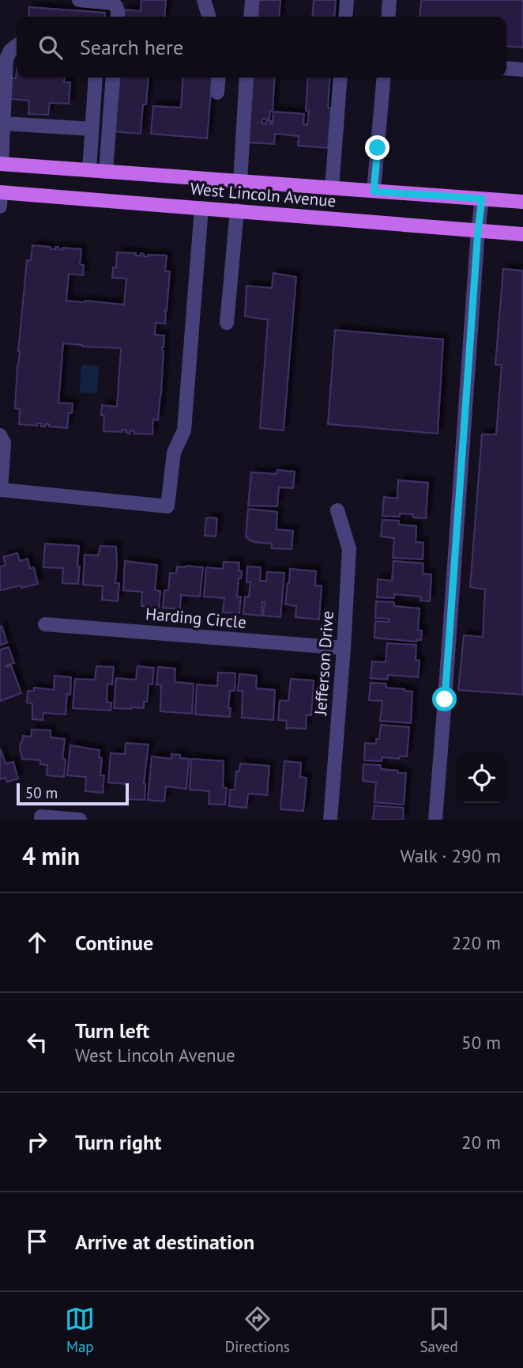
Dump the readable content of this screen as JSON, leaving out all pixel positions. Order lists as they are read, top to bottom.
{
  "streets": {
    "main road": ["West Lincoln Avenue"],
    "street": ["Harding Circle", "Jefferson Drive"]
  },
  "crossings": [
    ["Harding Circle", "Jefferson Drive"]
  ],
  "scale_bar": "50 m",
  "page": {
    "search": "Search here",
    "scale": "50 m",
    "heading": ["4 min", "Walk · 290 m"],
    "list": [
      ["Continue", "220 m"],
      ["Turn left", "West Lincoln Avenue", "50 m"],
      ["Turn right", "20 m"],
      "Arrive at destination"
    ],
    "nav": ["Map", "Directions", "Saved"]
  }
}
